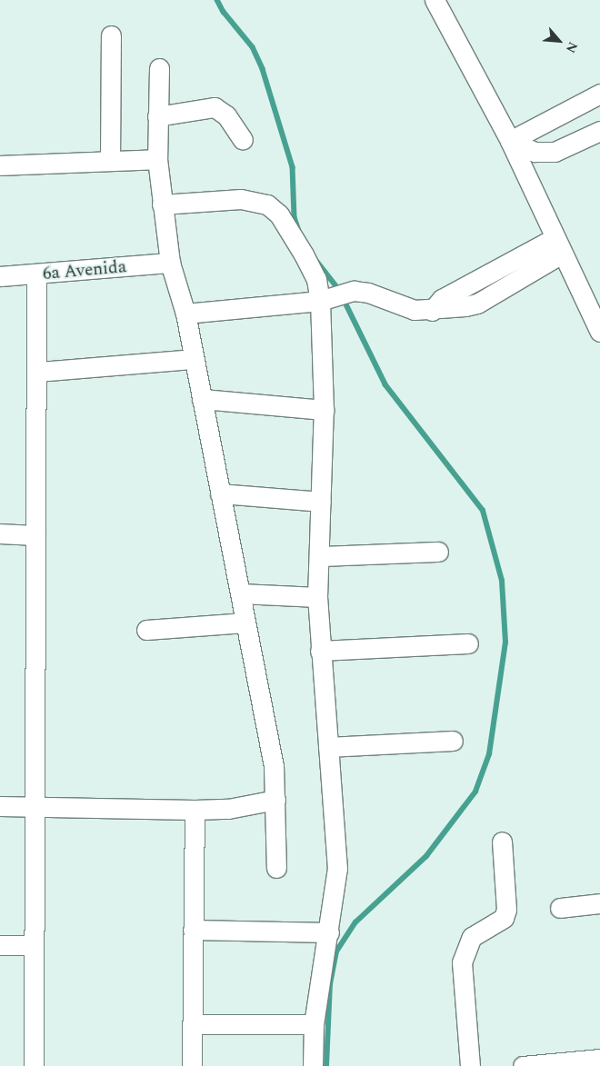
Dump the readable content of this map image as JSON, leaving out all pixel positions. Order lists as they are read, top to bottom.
{
  "streets": {
    "street": ["6a Avenida"]
  },
  "north": "bottom right"
}
